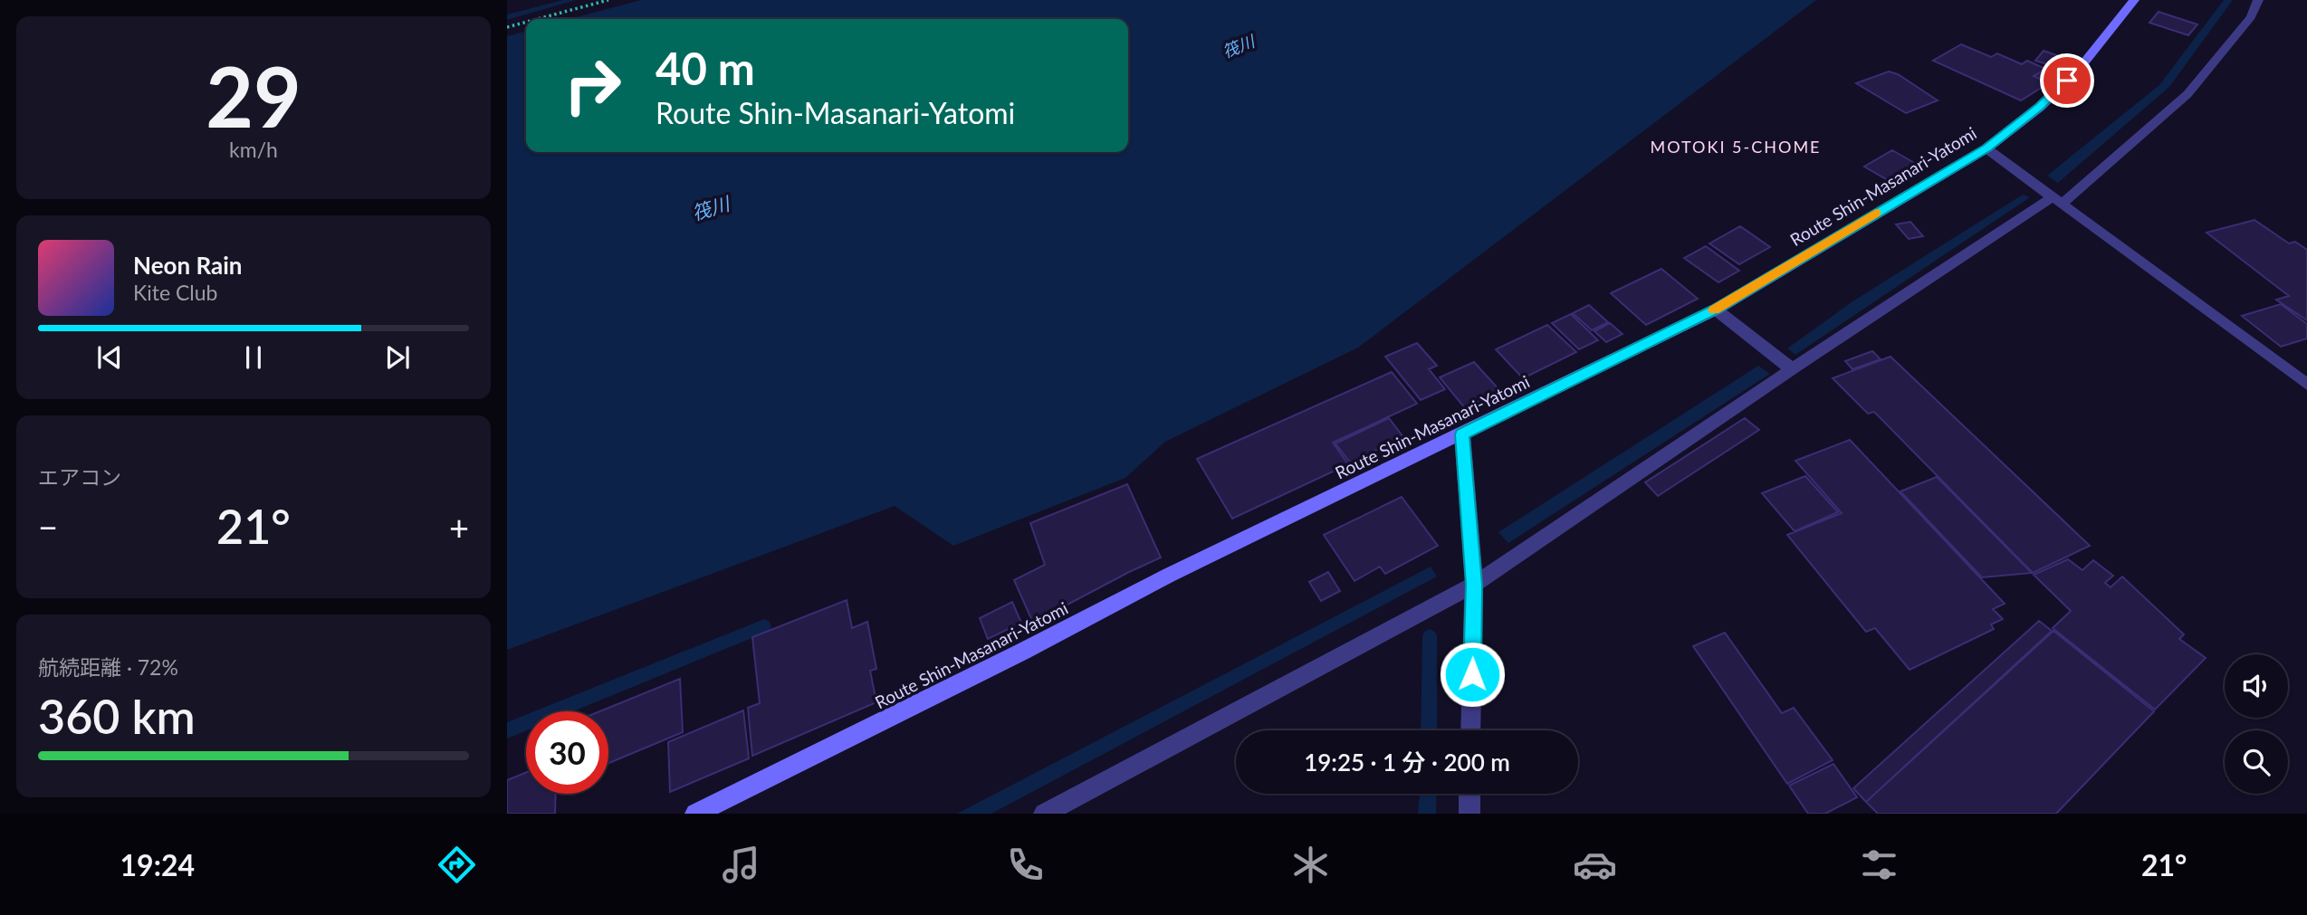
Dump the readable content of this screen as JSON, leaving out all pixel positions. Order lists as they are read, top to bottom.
{
  "streets": {
    "main road": ["Route Shin-Masanari-Yatomi"]
  },
  "districts": ["MOTOKI 5-CHOME"],
  "water": ["筏川"],
  "page": {
    "tile": [
      ["29", "km/h"],
      "エアコン",
      ["航続距離 · 72%", "360 km"]
    ],
    "turn": ["40 m", "Route Shin-Masanari-Yatomi"],
    "song": ["Neon Rain", "Kite Club"],
    "heat": ["−", "21°", "+"],
    "limit": "30",
    "trip": "19:25 · 1 分 · 200 m",
    "tabs": ["19:24", "21°"]
  }
}
